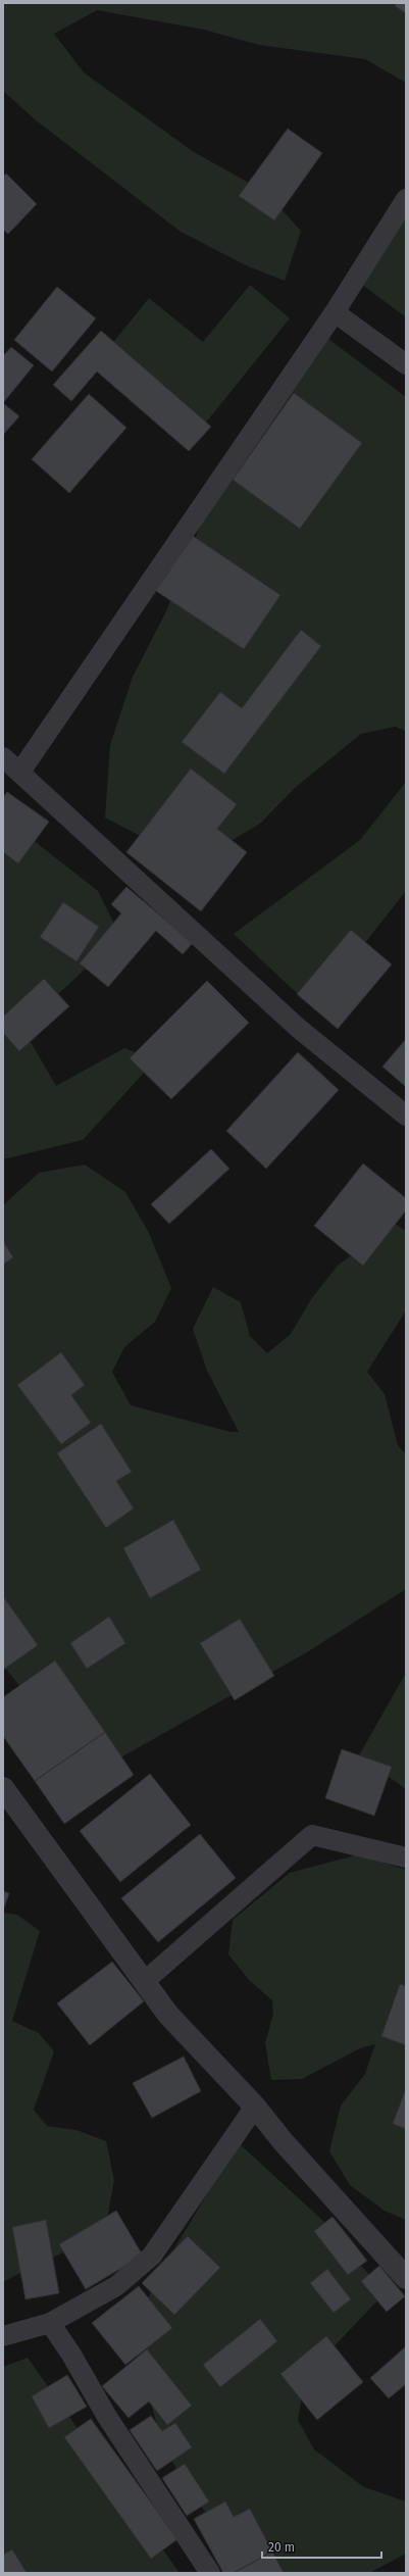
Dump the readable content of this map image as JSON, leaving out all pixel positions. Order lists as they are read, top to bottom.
{
  "scale_bar": "20 m"
}
